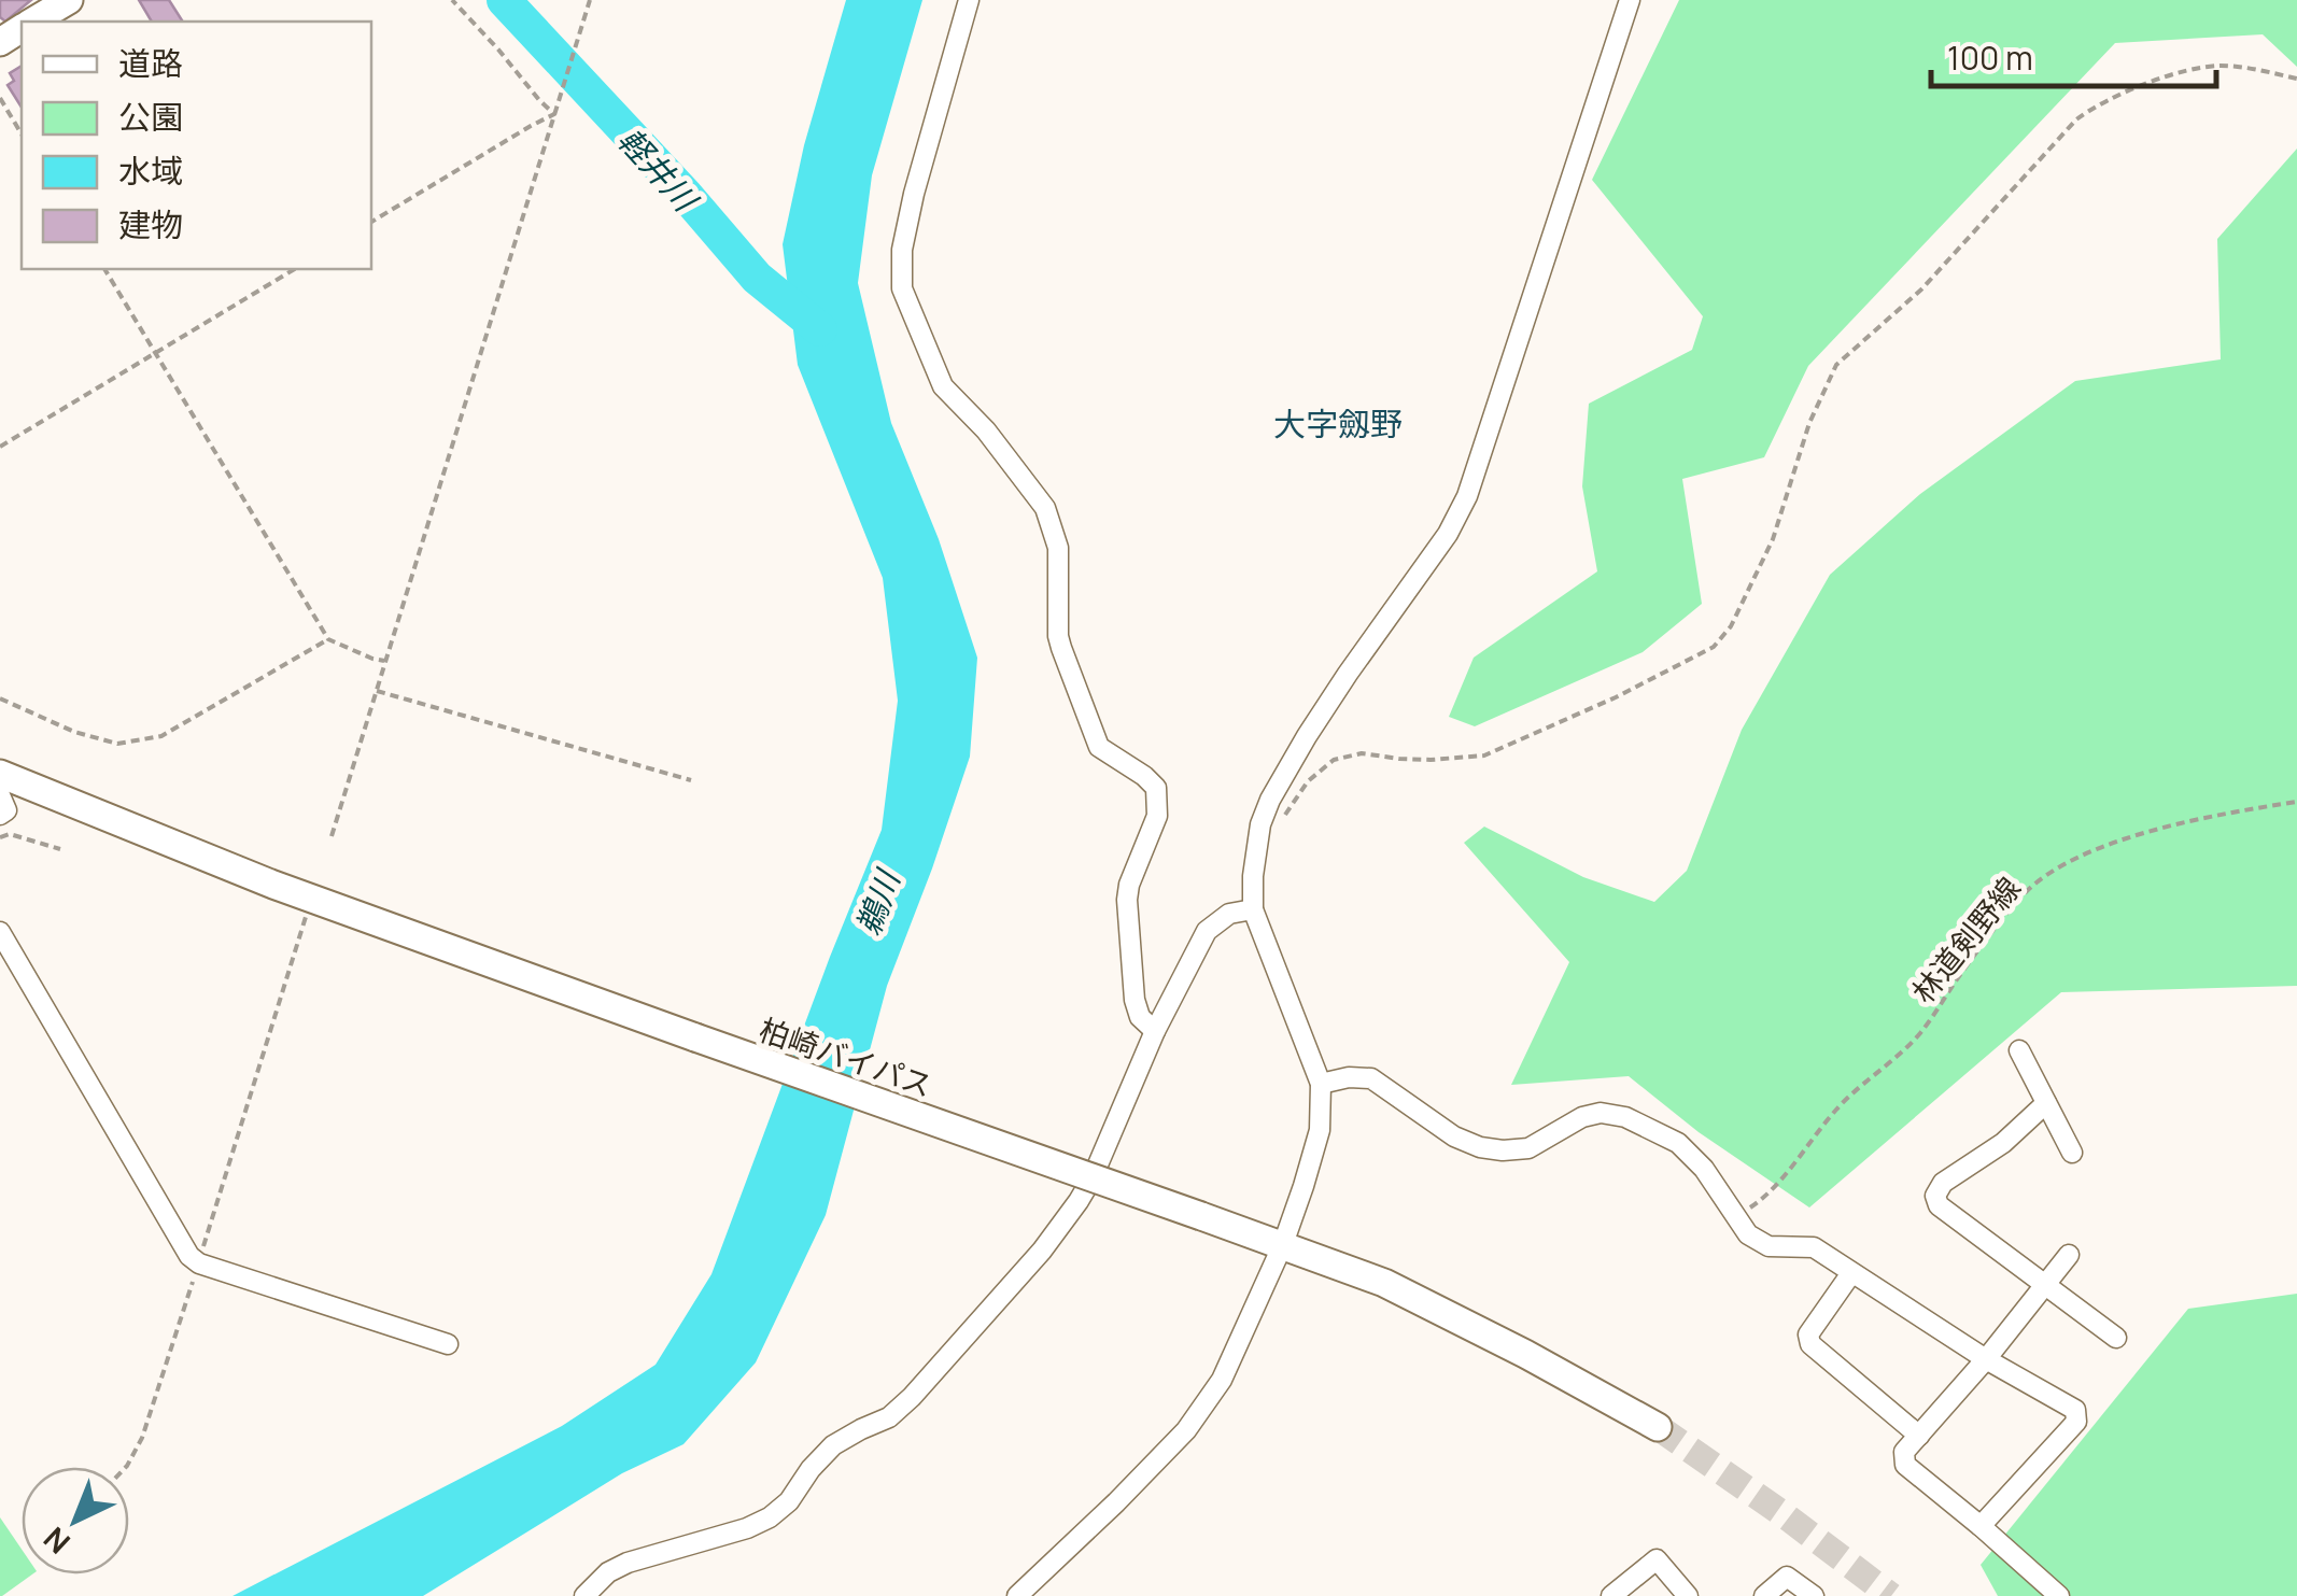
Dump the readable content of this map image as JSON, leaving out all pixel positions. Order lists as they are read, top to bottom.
{
  "streets": {
    "highway": ["柏崎バイパス"],
    "path": ["林道剣野線"]
  },
  "districts": ["大字劔野"],
  "water": ["軽井川", "鵜川"],
  "legend": [
    "道路",
    "公園",
    "水域",
    "建物"
  ],
  "scale_bar": "100 m",
  "north": "bottom left"
}
